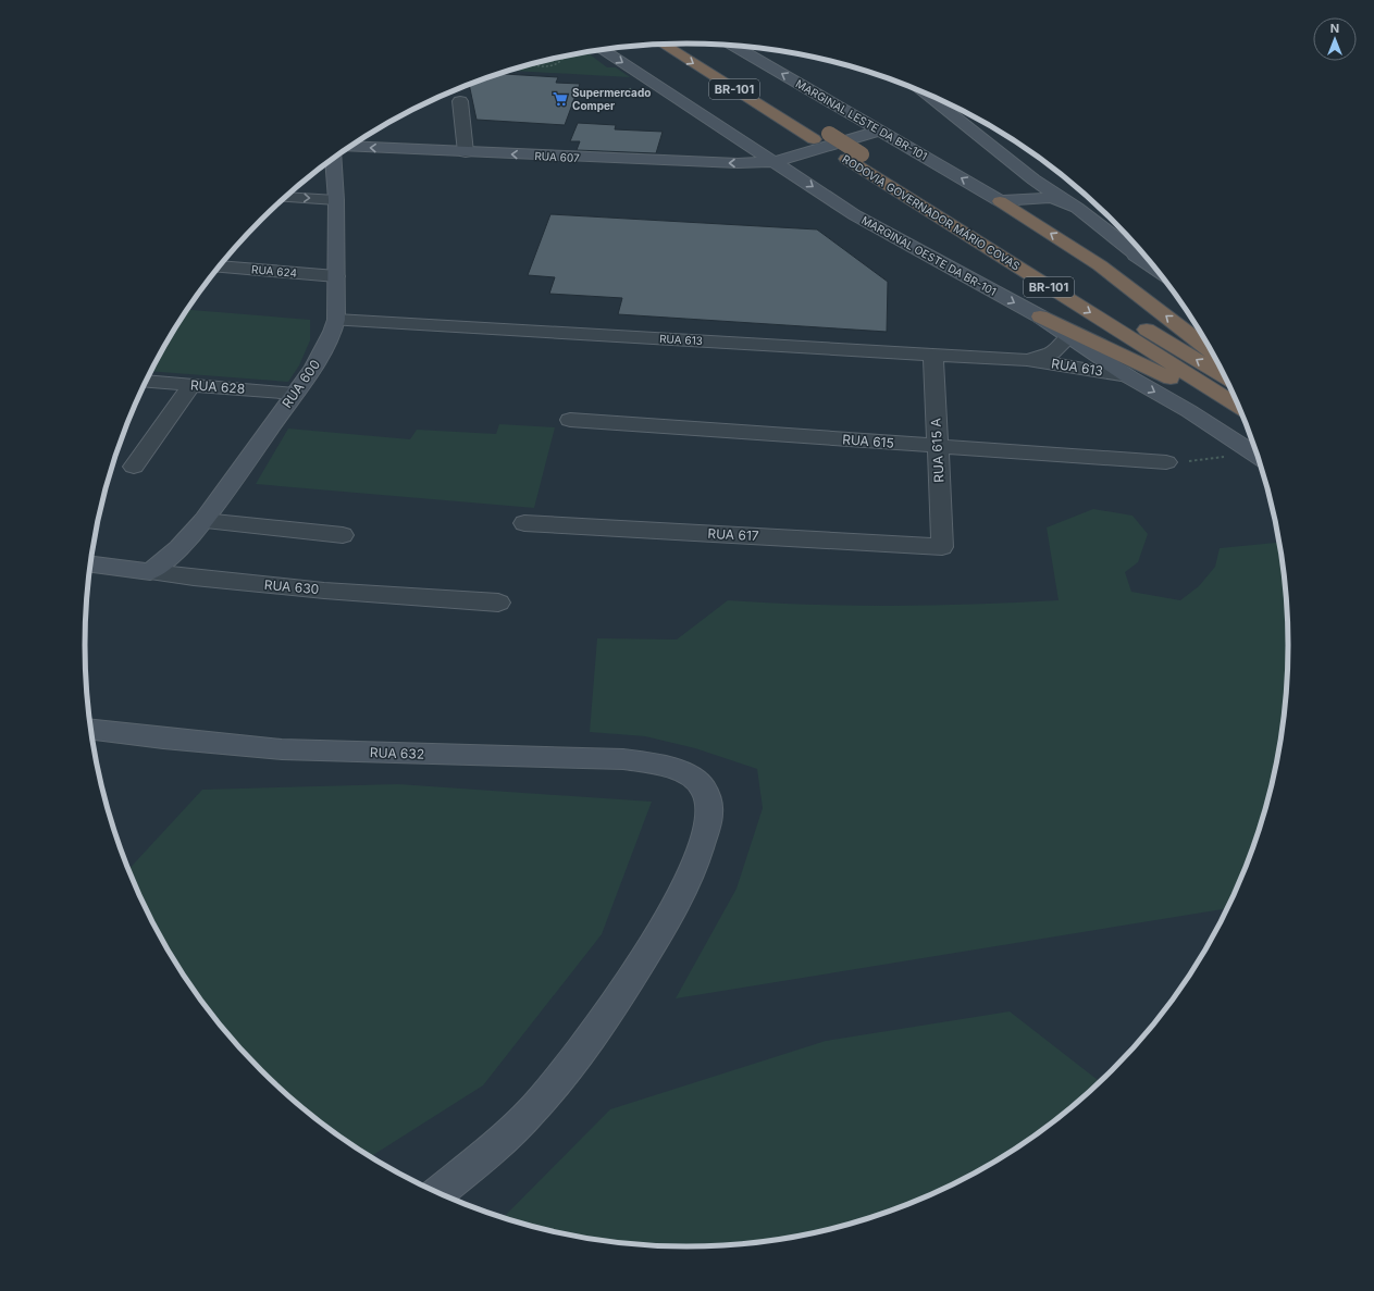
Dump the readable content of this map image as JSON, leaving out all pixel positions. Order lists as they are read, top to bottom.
{
  "streets": {
    "highway": ["BR-101", "RODOVIA GOVERNADOR MÁRIO COVAS"],
    "main road": [
      "MARGINAL LESTE DA BR-101",
      "RUA 607",
      "MARGINAL OESTE DA BR-101",
      "RUA 600",
      "RUA 630",
      "RUA 632"
    ],
    "street": [
      "RUA 624",
      "RUA 613",
      "RUA 628",
      "RUA 615",
      "RUA 615 A",
      "RUA 617"
    ]
  },
  "crossings": [
    ["MARGINAL LESTE DA BR-101", "RUA 607"],
    ["RUA 607", "MARGINAL OESTE DA BR-101"],
    ["MARGINAL OESTE DA BR-101", "RUA 613"],
    ["RUA 624", "RUA 600"],
    ["RUA 613", "RUA 600"],
    ["RUA 613", "RUA 615 A"],
    ["RUA 600", "RUA 628"],
    ["RUA 600", "RUA 630"],
    ["RUA 615", "RUA 615 A"],
    ["RUA 615 A", "RUA 617"]
  ],
  "one_way": ["RUA 607"],
  "places": {
    "supermarket": ["Supermercado Comper"]
  },
  "north": "top"
}
